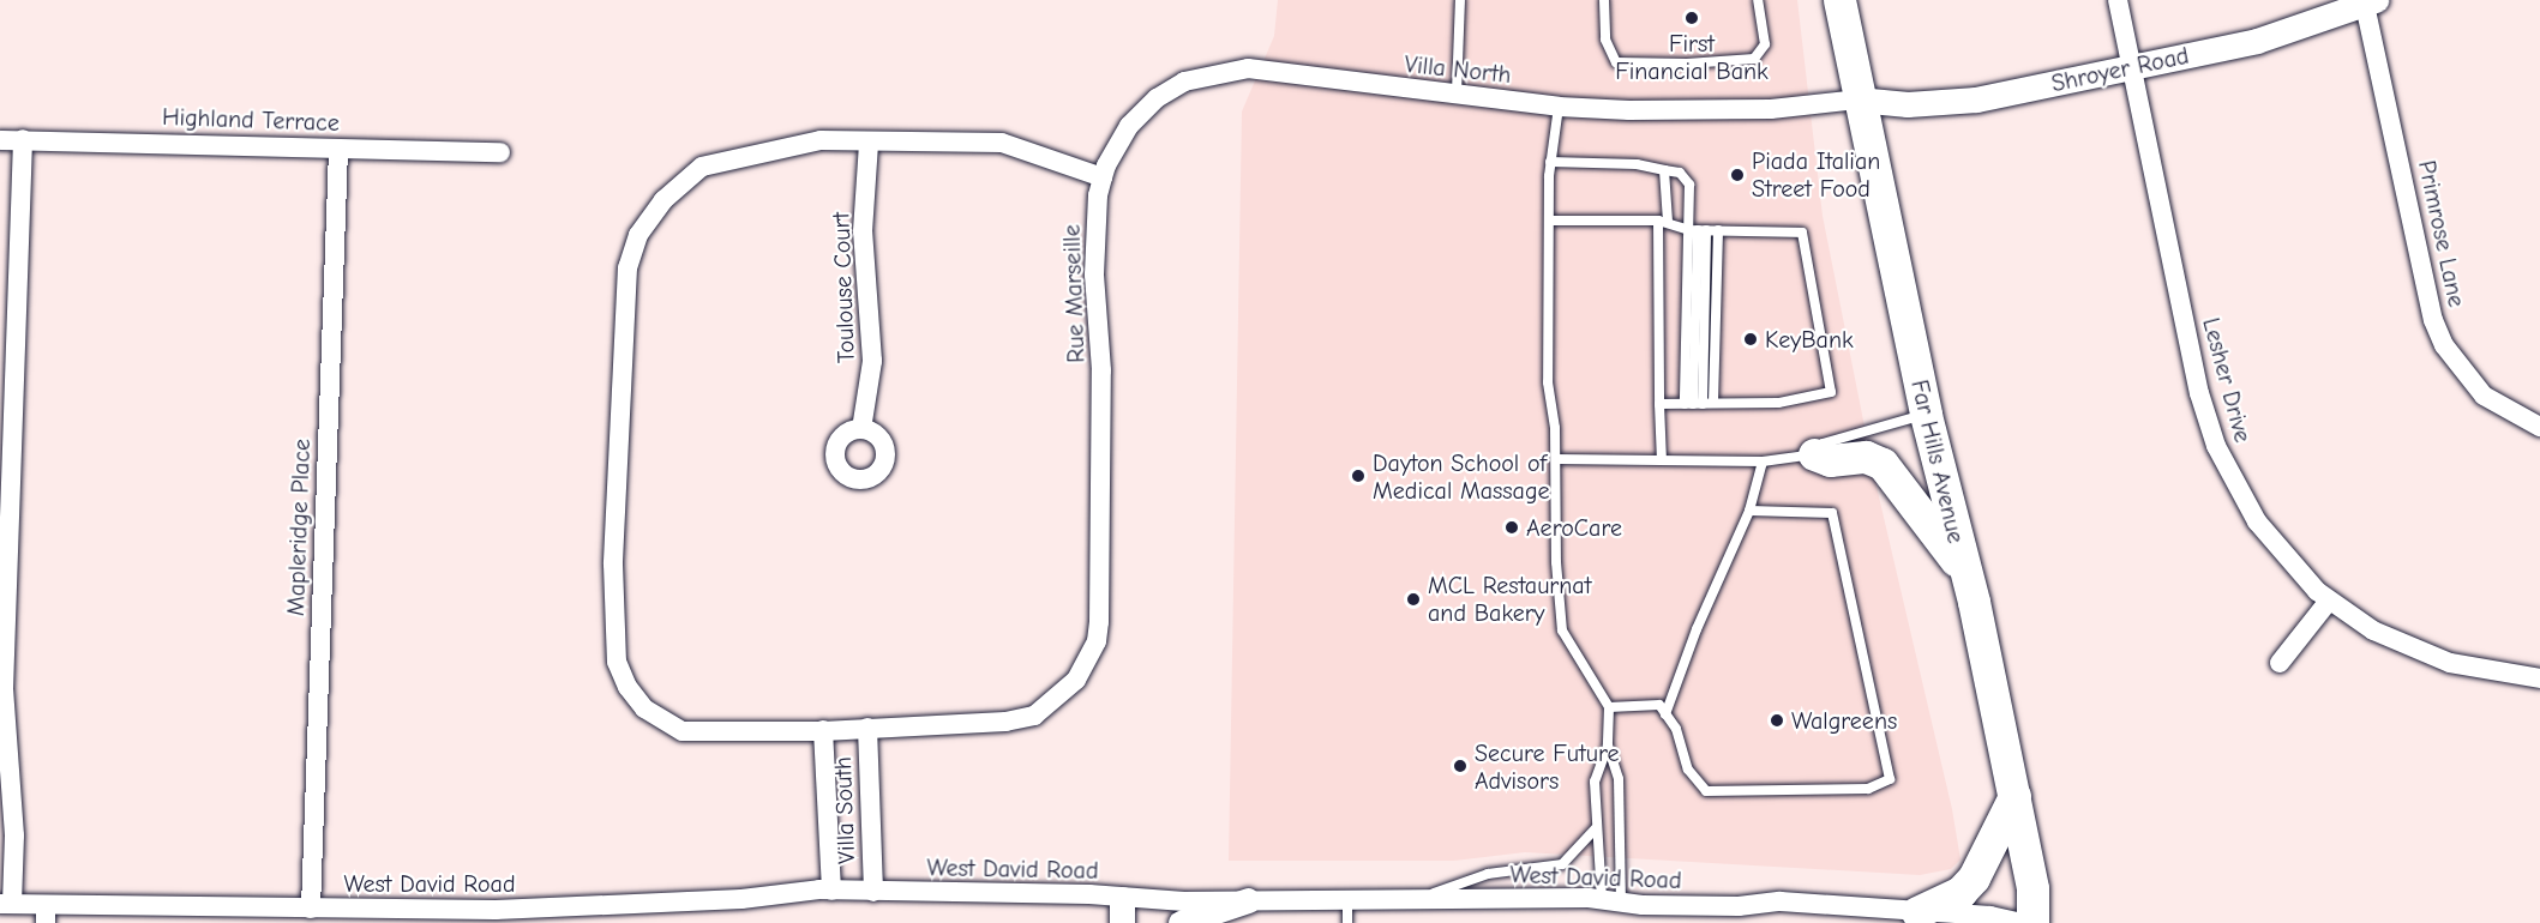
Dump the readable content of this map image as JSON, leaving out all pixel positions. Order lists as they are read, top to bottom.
{
  "streets": {
    "main road": ["Far Hills Avenue"],
    "street": [
      "Villa North",
      "Shroyer Road",
      "Highland Terrace",
      "Primrose Lane",
      "Toulouse Court",
      "Rue Marseille",
      "Lesher Drive",
      "Mapleridge Place",
      "Villa South",
      "West David Road"
    ]
  },
  "crossings": [
    ["Villa North", "Shroyer Road"],
    ["Villa North", "Rue Marseille"],
    ["Villa North", "Far Hills Avenue"],
    ["Shroyer Road", "Primrose Lane"],
    ["Shroyer Road", "Lesher Drive"],
    ["Shroyer Road", "Far Hills Avenue"],
    ["Highland Terrace", "Mapleridge Place"],
    ["Toulouse Court", "Rue Marseille"],
    ["Rue Marseille", "Villa South"],
    ["Mapleridge Place", "West David Road"],
    ["Villa South", "West David Road"]
  ],
  "places": [
    "First Financial Bank",
    "Piada Italian Street Food",
    "KeyBank",
    "Dayton School of Medical Massage",
    "AeroCare",
    "MCL Restaurnat and Bakery",
    "Walgreens",
    "Secure Future Advisors"
  ]
}
